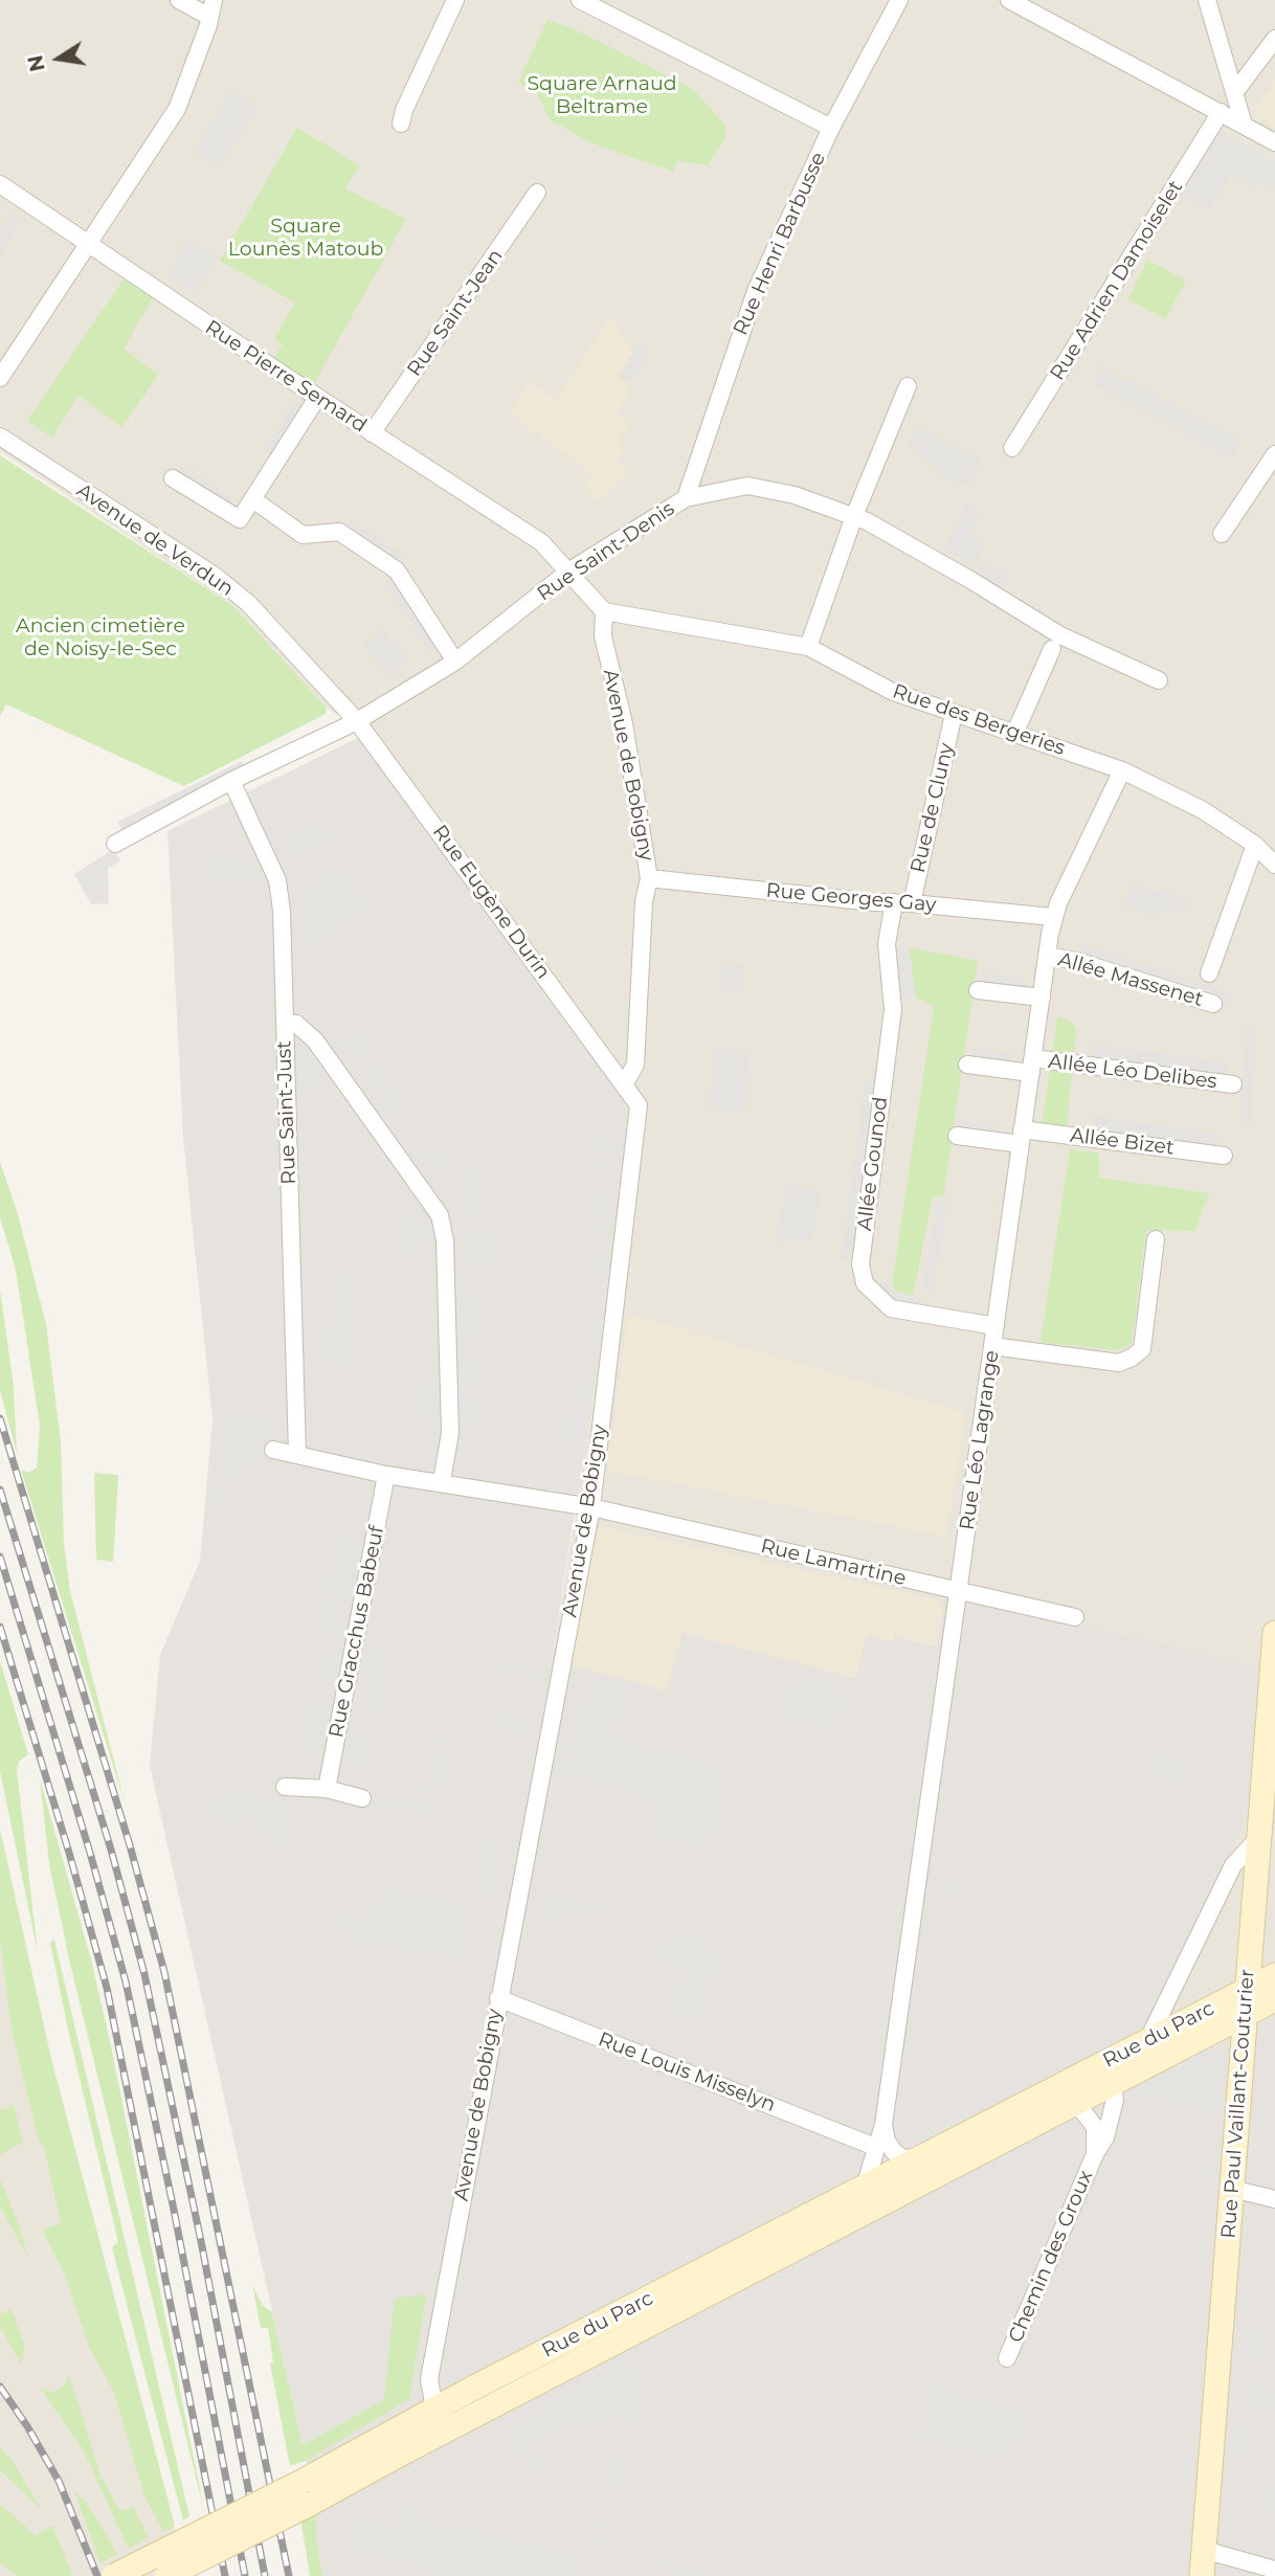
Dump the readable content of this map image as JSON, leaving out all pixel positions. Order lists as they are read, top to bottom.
{
  "streets": {
    "main road": ["Rue du Parc", "Rue Paul Vaillant-Couturier"],
    "street": [
      "Rue Henri Barbusse",
      "Rue Adrien Damoiselet",
      "Rue Saint-Jean",
      "Rue Pierre Semard",
      "Avenue de Verdun",
      "Rue Saint-Denis",
      "Rue des Bergeries",
      "Avenue de Bobigny",
      "Rue de Cluny",
      "Rue Georges Gay",
      "Rue Eugène Durin",
      "Allée Massenet",
      "Allée Léo Delibes",
      "Rue Saint-Just",
      "Allée Bizet",
      "Allée Gounod",
      "Rue Léo Lagrange",
      "Rue Lamartine",
      "Rue Gracchus Babeuf",
      "Rue Louis Misselyn",
      "Chemin des Groux"
    ]
  },
  "crossings": [
    ["Rue Henri Barbusse", "Rue Saint-Denis"],
    ["Rue Saint-Jean", "Rue Pierre Semard"],
    ["Rue Pierre Semard", "Rue Saint-Denis"],
    ["Rue Pierre Semard", "Rue des Bergeries"],
    ["Rue Pierre Semard", "Avenue de Bobigny"],
    ["Avenue de Verdun", "Rue Saint-Denis"],
    ["Avenue de Verdun", "Rue Eugène Durin"],
    ["Rue Saint-Denis", "Rue Eugène Durin"],
    ["Rue Saint-Denis", "Rue Saint-Just"],
    ["Rue des Bergeries", "Avenue de Bobigny"],
    ["Rue des Bergeries", "Rue de Cluny"],
    ["Rue des Bergeries", "Rue Léo Lagrange"],
    ["Avenue de Bobigny", "Rue Georges Gay"],
    ["Avenue de Bobigny", "Rue Eugène Durin"],
    ["Avenue de Bobigny", "Rue Lamartine"],
    ["Avenue de Bobigny", "Rue du Parc"],
    ["Avenue de Bobigny", "Rue Louis Misselyn"],
    ["Rue de Cluny", "Rue Georges Gay"],
    ["Rue Georges Gay", "Allée Gounod"],
    ["Rue Georges Gay", "Rue Léo Lagrange"],
    ["Allée Massenet", "Rue Léo Lagrange"],
    ["Allée Léo Delibes", "Rue Léo Lagrange"],
    ["Allée Bizet", "Rue Léo Lagrange"],
    ["Allée Gounod", "Rue Léo Lagrange"],
    ["Rue Léo Lagrange", "Rue Lamartine"],
    ["Rue Léo Lagrange", "Rue du Parc"],
    ["Rue Léo Lagrange", "Rue Louis Misselyn"],
    ["Rue du Parc", "Rue Paul Vaillant-Couturier"],
    ["Rue du Parc", "Chemin des Groux"]
  ],
  "parks": ["Square Arnaud Beltrame", "Square Lounès Matoub", "Ancien cimetière de Noisy-le-Sec"],
  "north": "left"
}
